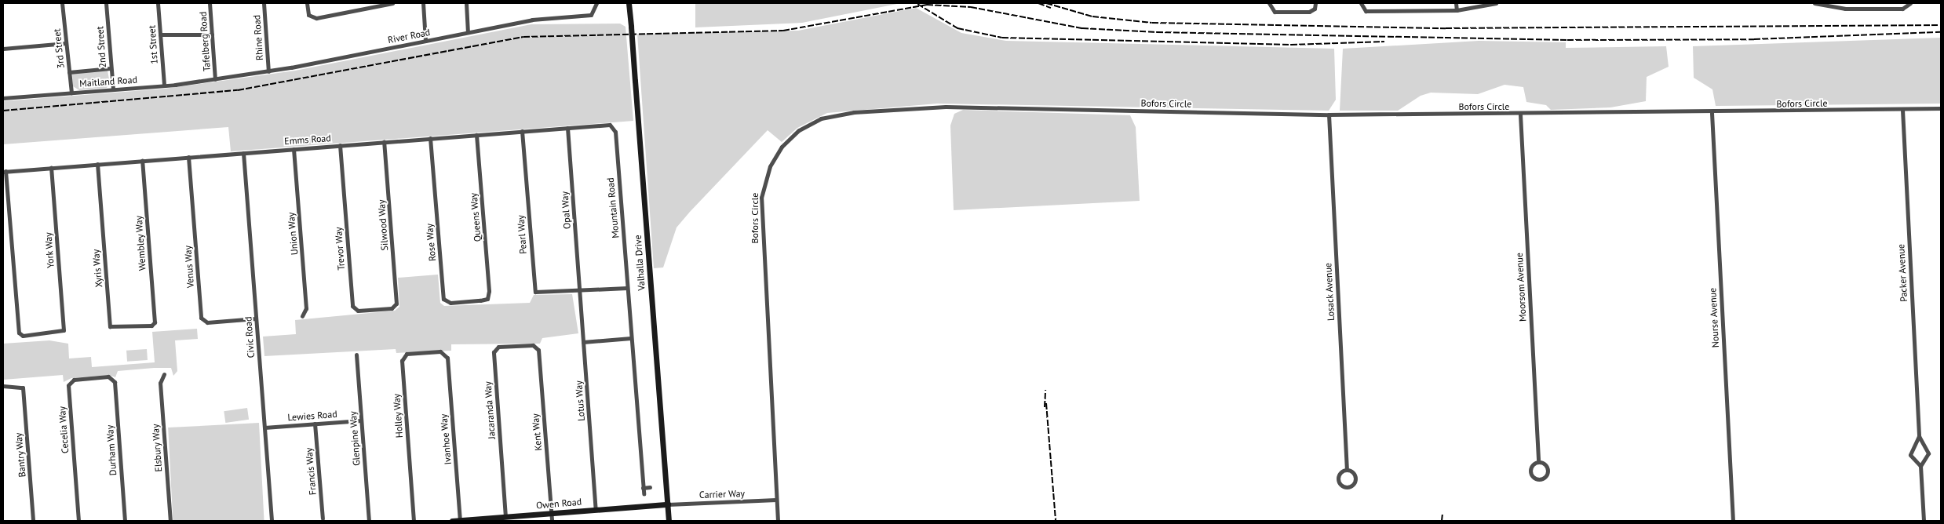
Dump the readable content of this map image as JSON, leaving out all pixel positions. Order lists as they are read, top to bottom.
{
  "streets": {
    "main road": ["Valhalla Drive", "Owen Road"],
    "street": [
      "River Road",
      "Rhine Road",
      "Tafelberg Road",
      "1st Street",
      "2nd Street",
      "3rd Street",
      "Maitland Road",
      "Bofors Circle",
      "Emms Road",
      "Mountain Road",
      "Opal Way",
      "Queens Way",
      "Silwood Way",
      "Union Way",
      "Pearl Way",
      "Rose Way",
      "Wembley Way",
      "Trevor Way",
      "York Way",
      "Venus Way",
      "Xyris Way",
      "Packer Avenue",
      "Moorsom Avenue",
      "Losack Avenue",
      "Nourse Avenue",
      "Civic Road",
      "Lotus Way",
      "Jacaranda Way",
      "Lewies Road",
      "Holley Way",
      "Cecelia Way",
      "Kent Way",
      "Glenpine Way",
      "Ivanhoe Way",
      "Elsbury Way",
      "Durham Way",
      "Bantry Way",
      "Francis Way",
      "Carrier Way"
    ]
  },
  "crossings": [
    ["River Road", "Rhine Road"],
    ["River Road", "Tafelberg Road"],
    ["River Road", "Maitland Road"],
    ["Tafelberg Road", "Maitland Road"],
    ["1st Street", "Maitland Road"],
    ["2nd Street", "Maitland Road"],
    ["3rd Street", "Maitland Road"],
    ["Bofors Circle", "Packer Avenue"],
    ["Bofors Circle", "Moorsom Avenue"],
    ["Bofors Circle", "Losack Avenue"],
    ["Bofors Circle", "Nourse Avenue"],
    ["Bofors Circle", "Carrier Way"],
    ["Emms Road", "Mountain Road"],
    ["Emms Road", "Opal Way"],
    ["Emms Road", "Queens Way"],
    ["Emms Road", "Silwood Way"],
    ["Emms Road", "Union Way"],
    ["Emms Road", "Pearl Way"],
    ["Emms Road", "Rose Way"],
    ["Emms Road", "Wembley Way"],
    ["Emms Road", "Trevor Way"],
    ["Emms Road", "York Way"],
    ["Emms Road", "Venus Way"],
    ["Emms Road", "Xyris Way"],
    ["Emms Road", "Civic Road"],
    ["Opal Way", "Pearl Way"],
    ["Opal Way", "Lotus Way"],
    ["Queens Way", "Rose Way"],
    ["Silwood Way", "Trevor Way"],
    ["Pearl Way", "Lotus Way"],
    ["Wembley Way", "Xyris Way"],
    ["Valhalla Drive", "Carrier Way"],
    ["Valhalla Drive", "Owen Road"],
    ["Venus Way", "Civic Road"],
    ["Civic Road", "Lewies Road"],
    ["Lotus Way", "Owen Road"],
    ["Jacaranda Way", "Kent Way"],
    ["Jacaranda Way", "Owen Road"],
    ["Lewies Road", "Glenpine Way"],
    ["Lewies Road", "Francis Way"],
    ["Holley Way", "Ivanhoe Way"],
    ["Cecelia Way", "Durham Way"],
    ["Kent Way", "Owen Road"],
    ["Ivanhoe Way", "Owen Road"],
    ["Carrier Way", "Owen Road"]
  ]
}
